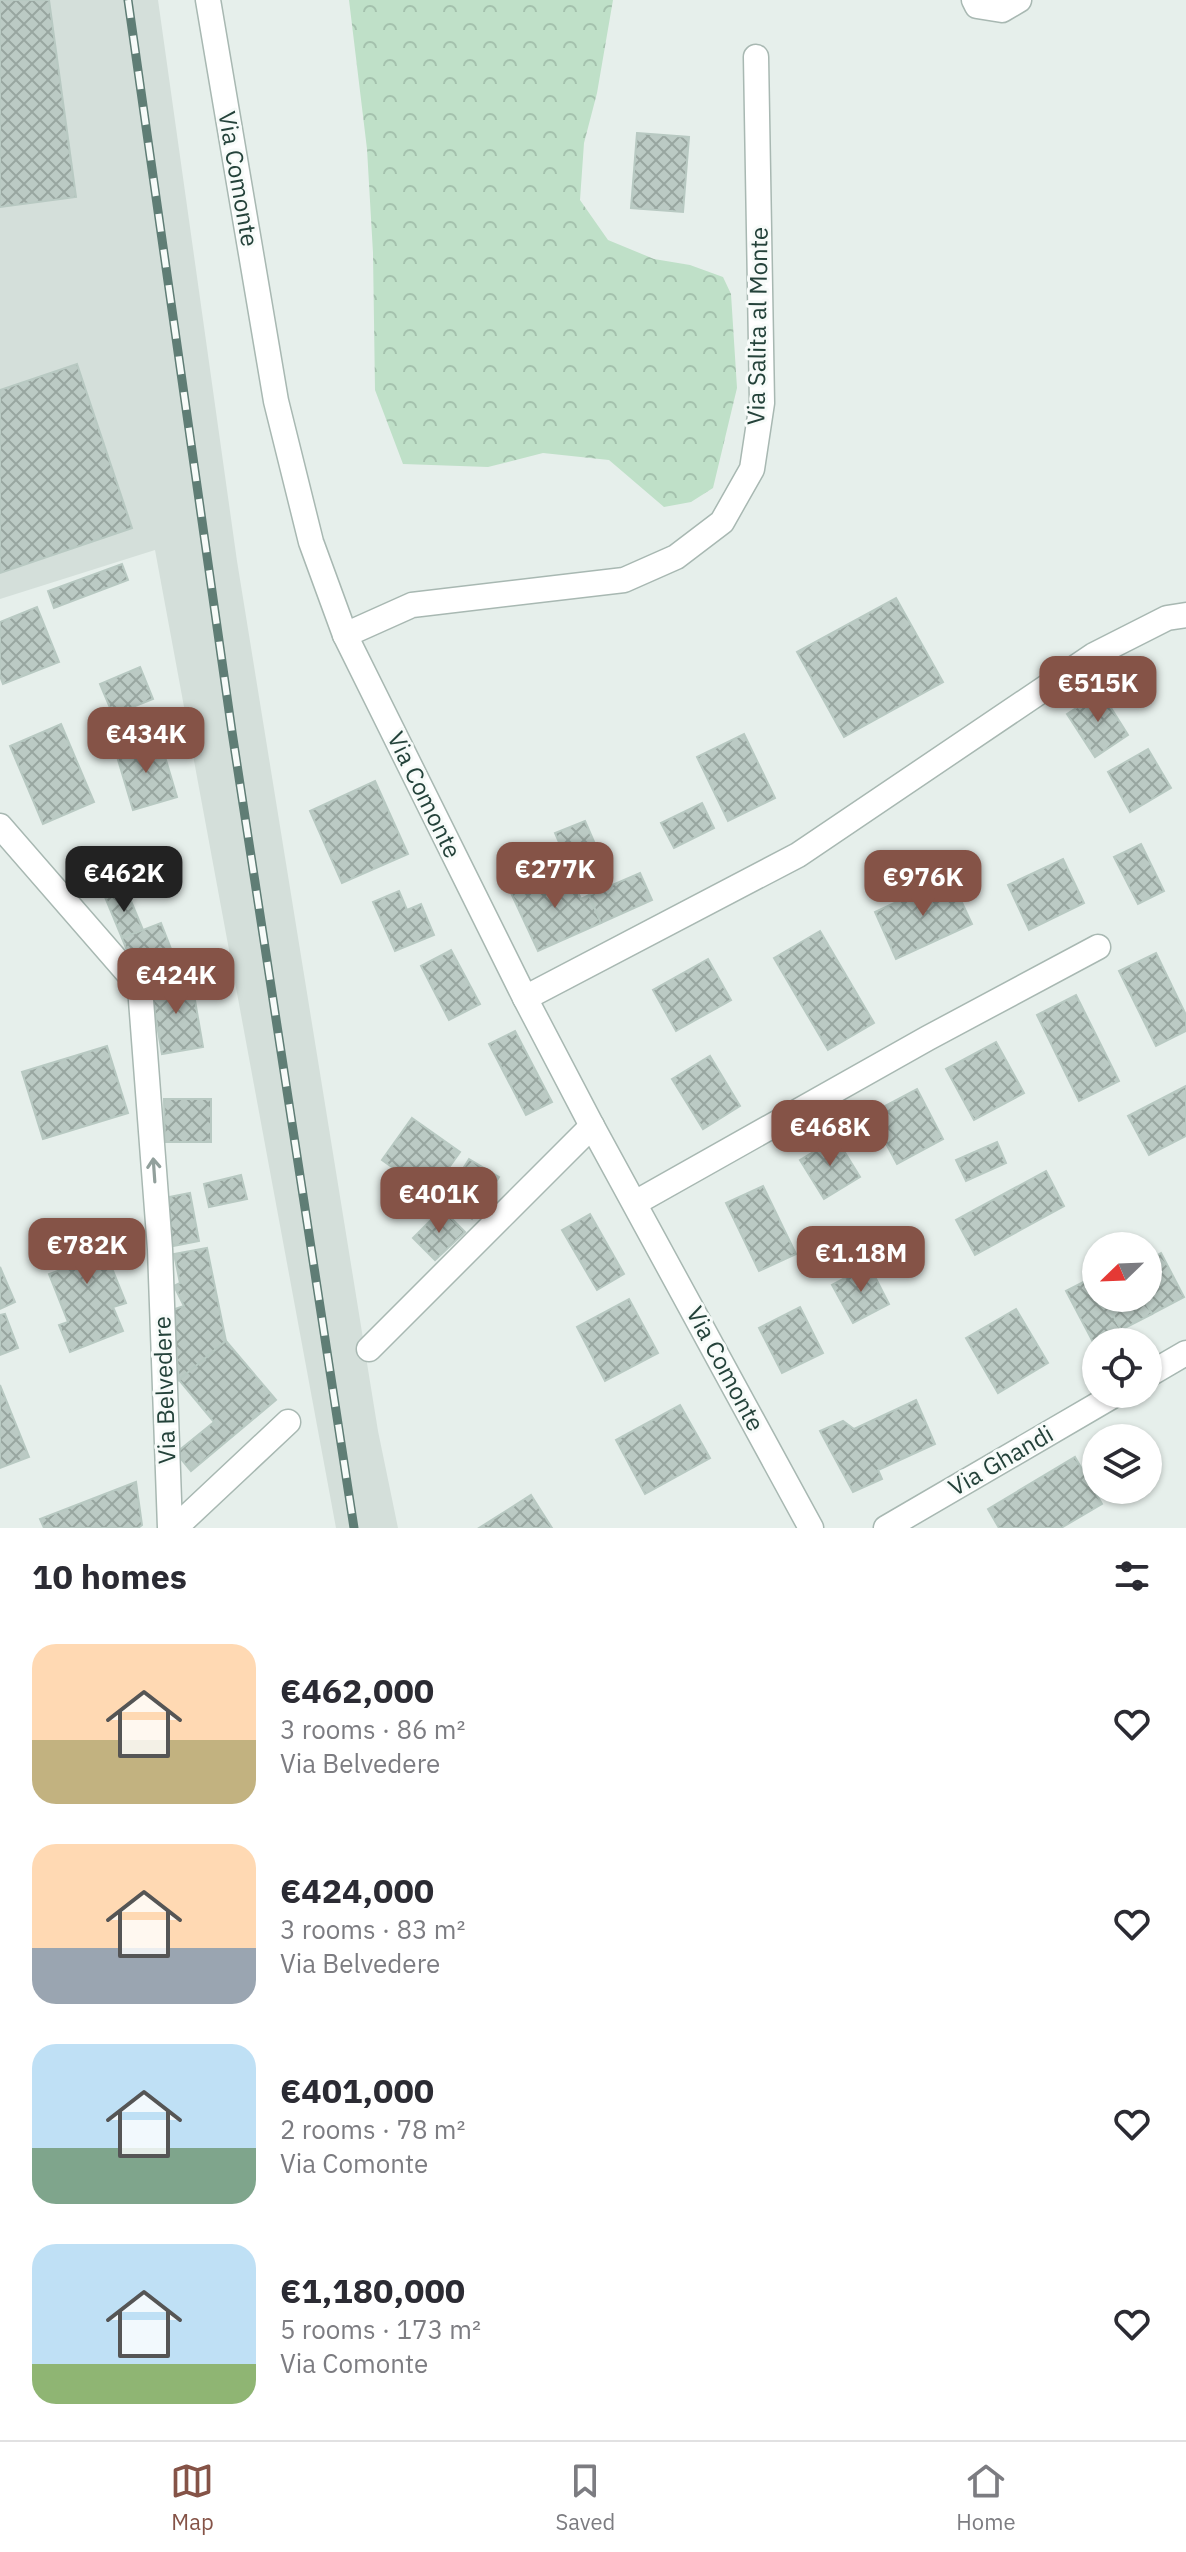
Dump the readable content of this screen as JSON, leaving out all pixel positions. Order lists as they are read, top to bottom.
{
  "streets": {
    "street": [
      "Via Comonte",
      "Via Salita al Monte",
      "Via Belvedere",
      "Via Ghandi"
    ]
  },
  "crossings": [
    ["Via Comonte", "Via Salita al Monte"]
  ],
  "one_way": ["Via Belvedere"],
  "north": "bottom left",
  "page": {
    "price": [
      "€515K",
      "€434K",
      "€277K",
      "€462K",
      "€976K",
      "€424K",
      "€468K",
      "€401K",
      "€782K",
      "€1.18M"
    ],
    "heading": "10 homes",
    "list": [
      {
        "name": "€462,000",
        "note": "3 rooms · 86 m² · Via Belvedere"
      },
      {
        "name": "€424,000",
        "note": "3 rooms · 83 m² · Via Belvedere"
      },
      {
        "name": "€401,000",
        "note": "2 rooms · 78 m² · Via Comonte"
      },
      {
        "name": "€1,180,000",
        "note": "5 rooms · 173 m² · Via Comonte"
      }
    ],
    "tabs": ["Map", "Saved", "Home"]
  }
}
